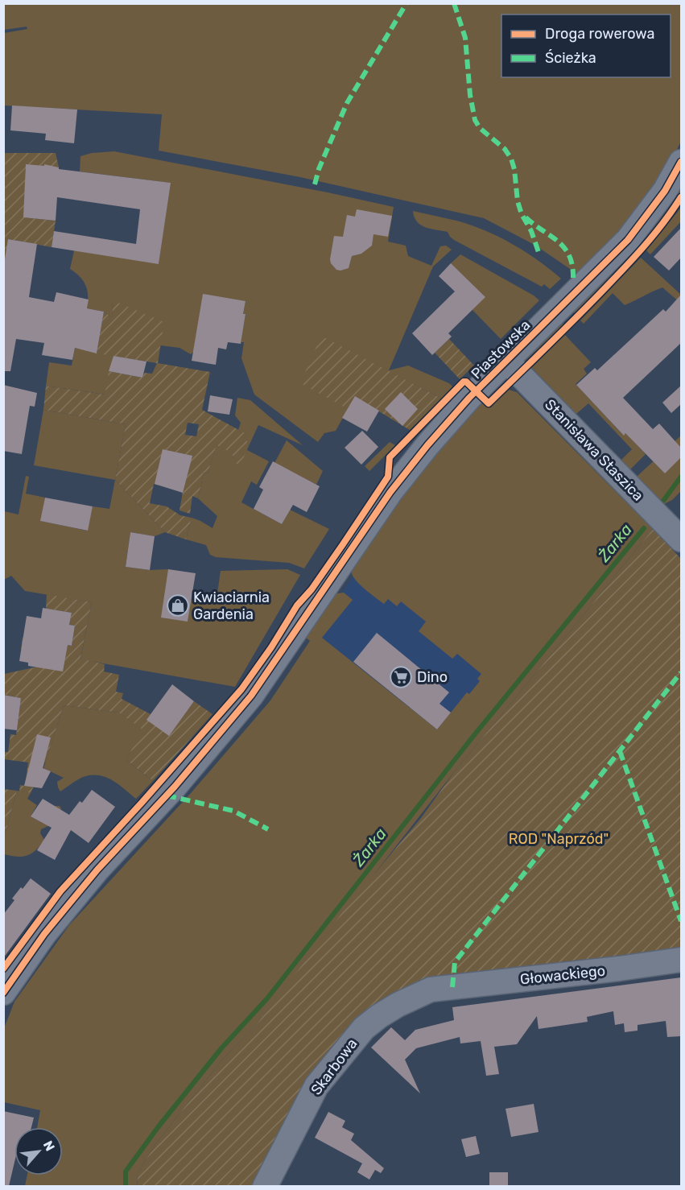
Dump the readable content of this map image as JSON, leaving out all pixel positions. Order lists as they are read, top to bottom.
{
  "streets": {
    "street": [
      "Piastowska",
      "Stanisława Staszica",
      "Głowackiego",
      "Skarbowa"
    ]
  },
  "crossings": [
    ["Piastowska", "Stanisława Staszica"],
    ["Głowackiego", "Skarbowa"]
  ],
  "water": ["Żarka"],
  "parks": ["ROD \"Naprzód\""],
  "places": {
    "shop": ["Kwiaciarnia Gardenia"],
    "supermarket": ["Dino"]
  },
  "legend": ["Droga rowerowa", "Ścieżka"],
  "north": "top right"
}
